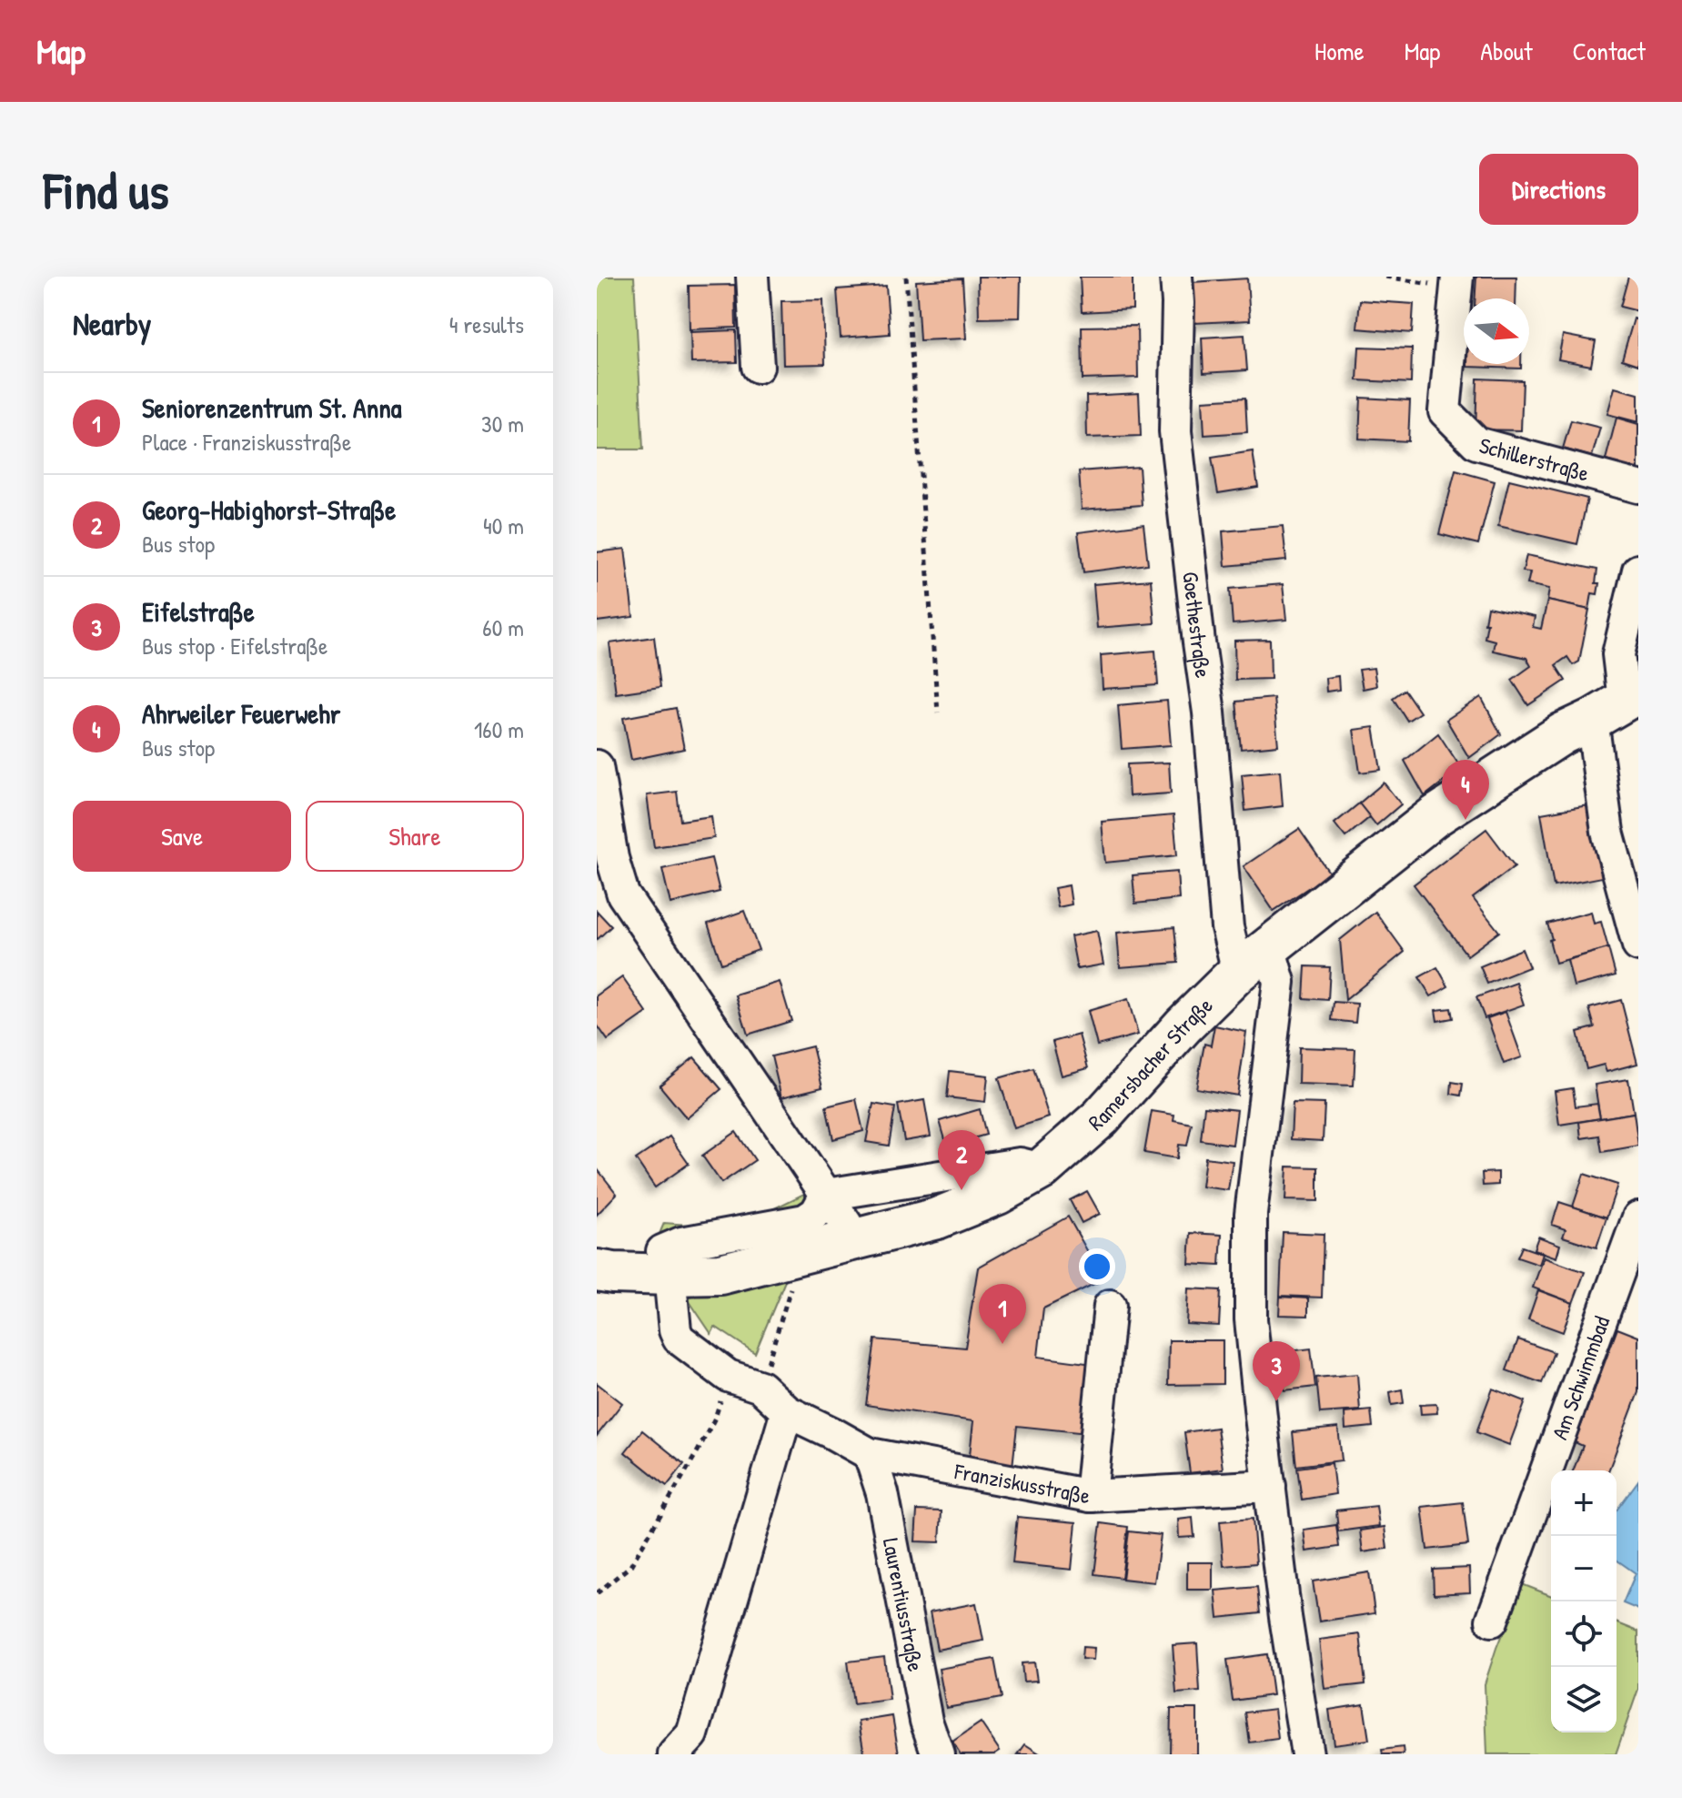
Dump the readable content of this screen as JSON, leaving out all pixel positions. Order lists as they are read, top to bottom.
{
  "streets": {
    "main road": ["Ramersbacher Straße"],
    "street": [
      "Schillerstraße",
      "Goethestraße",
      "Am Schwimmbad",
      "Franziskusstraße",
      "Laurentiusstraße"
    ]
  },
  "crossings": [
    ["Goethestraße", "Ramersbacher Straße"],
    ["Ramersbacher Straße", "Franziskusstraße"],
    ["Franziskusstraße", "Laurentiusstraße"]
  ],
  "north": "right",
  "page": {
    "header": "Map",
    "nav": [
      "Home",
      "Map",
      "About",
      "Contact"
    ],
    "buttons": [
      "Directions",
      ["Save", "Share"]
    ],
    "title": "Find us",
    "heading": ["Nearby", "4 results"],
    "list": [
      {
        "mark": "1",
        "name": "Seniorenzentrum St. Anna",
        "note": "Place · Franziskusstraße",
        "value": "30 m"
      },
      {
        "mark": "2",
        "name": "Georg-Habighorst-Straße",
        "note": "Bus stop",
        "value": "40 m"
      },
      {
        "mark": "3",
        "name": "Eifelstraße",
        "note": "Bus stop · Eifelstraße",
        "value": "60 m"
      },
      {
        "mark": "4",
        "name": "Ahrweiler Feuerwehr",
        "note": "Bus stop",
        "value": "160 m"
      }
    ],
    "pins": [
      "4",
      "2",
      "1",
      "3"
    ],
    "map_buttons": ["+", "−"]
  }
}
